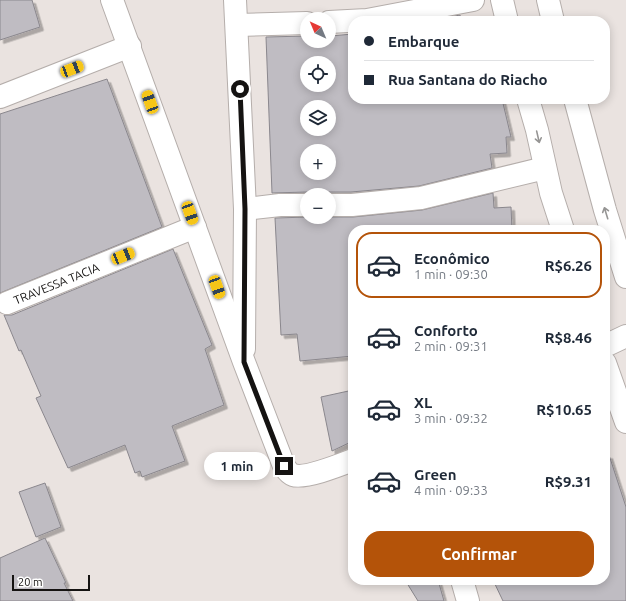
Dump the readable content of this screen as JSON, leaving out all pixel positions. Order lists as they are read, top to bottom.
{
  "streets": {
    "street": ["TRAVESSA TACIA"]
  },
  "scale_bar": "20 m",
  "north": "top left",
  "page": {
    "map_buttons": ["+", "−"],
    "banner": ["Embarque", "Rua Santana do Riacho"],
    "list": [
      {
        "name": "Econômico",
        "note": "1 min · 09:30",
        "value": "R$6.26"
      },
      {
        "name": "Conforto",
        "note": "2 min · 09:31",
        "value": "R$8.46"
      },
      {
        "name": "XL",
        "note": "3 min · 09:32",
        "value": "R$10.65"
      },
      {
        "name": "Green",
        "note": "4 min · 09:33",
        "value": "R$9.31"
      }
    ],
    "bubble": "1 min",
    "buttons": "Confirmar",
    "scale": "20 m"
  }
}
